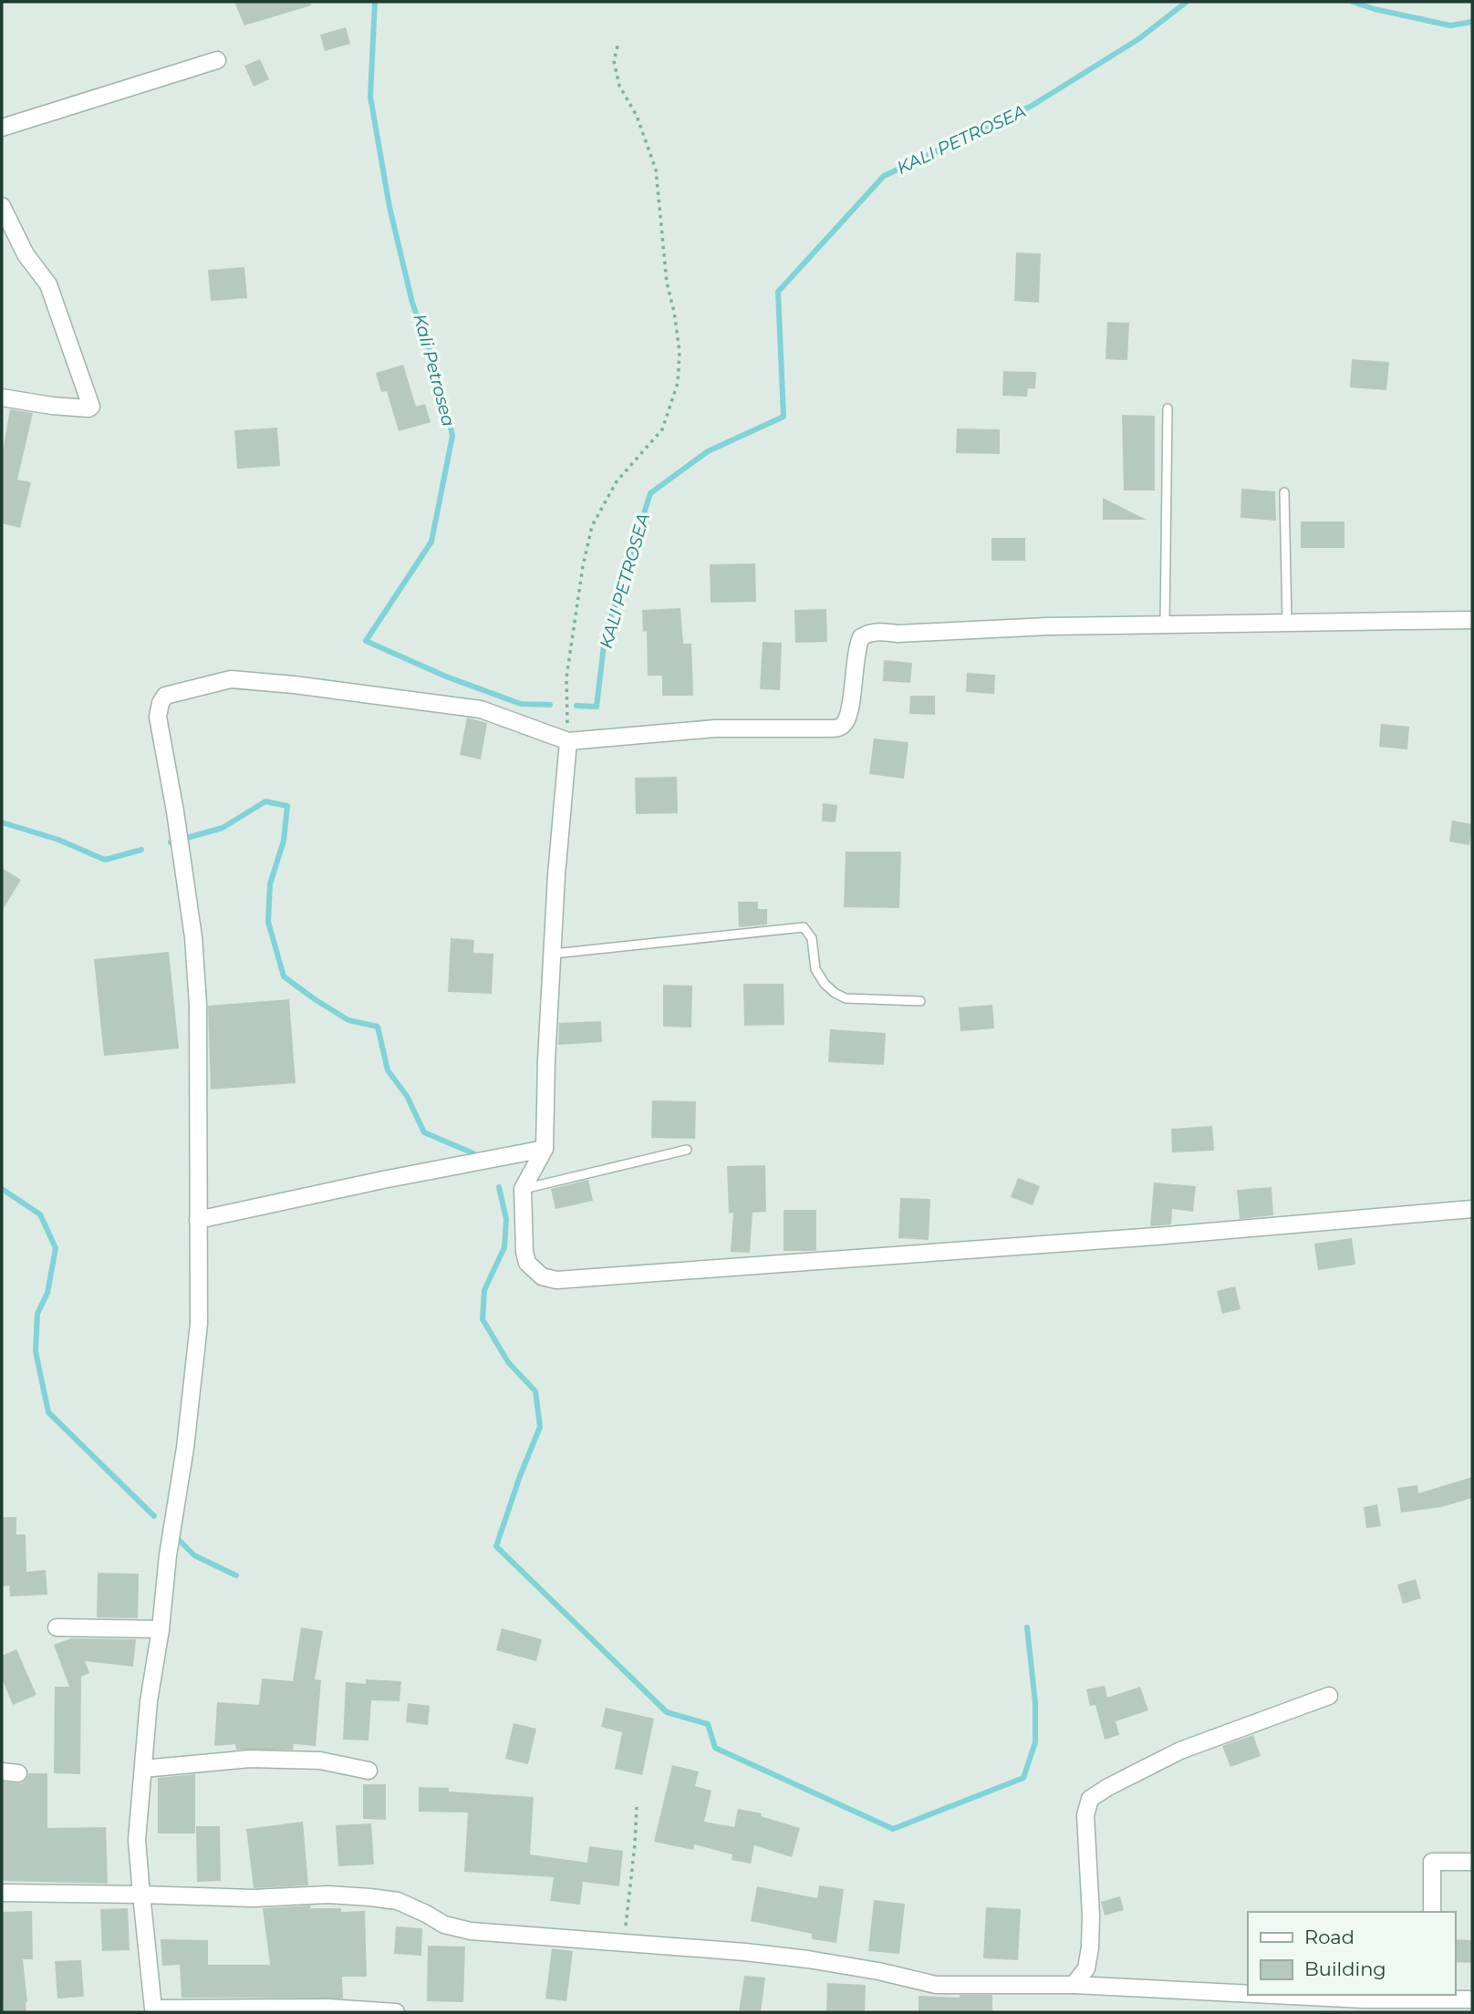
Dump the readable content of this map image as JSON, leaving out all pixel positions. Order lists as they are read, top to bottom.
{
  "water": ["KALI PETROSEA", "Kali Petrosea"],
  "legend": ["Road", "Building"]
}
